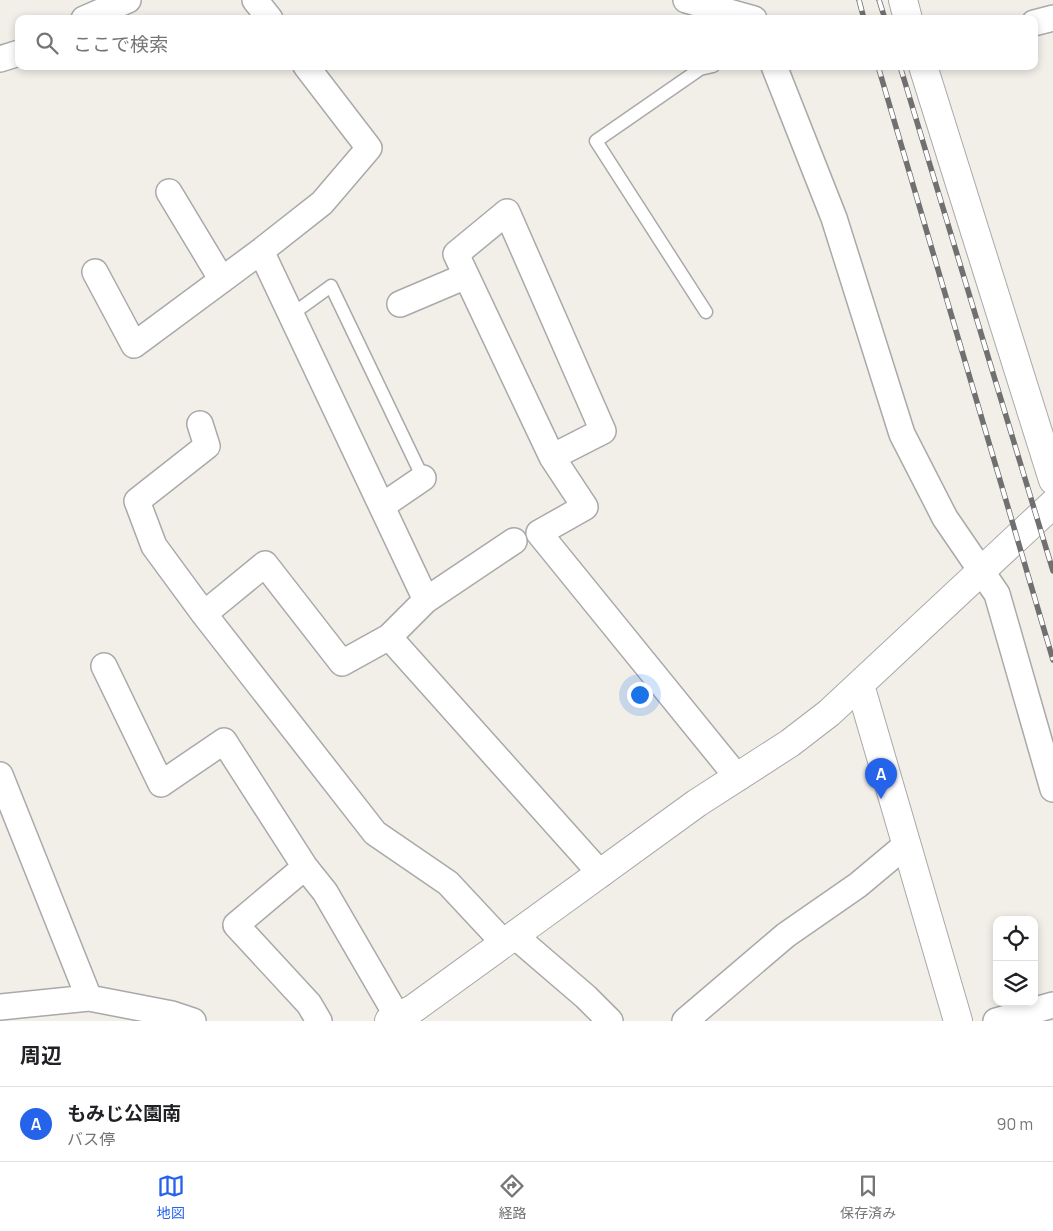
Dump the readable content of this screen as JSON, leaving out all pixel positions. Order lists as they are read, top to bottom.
{
  "page": {
    "search": "ここで検索",
    "pins": "A",
    "heading": "周辺",
    "list": [
      {
        "mark": "A",
        "name": "もみじ公園南",
        "note": "バス停",
        "value": "90 m"
      }
    ],
    "nav": ["地図", "経路", "保存済み"]
  }
}
